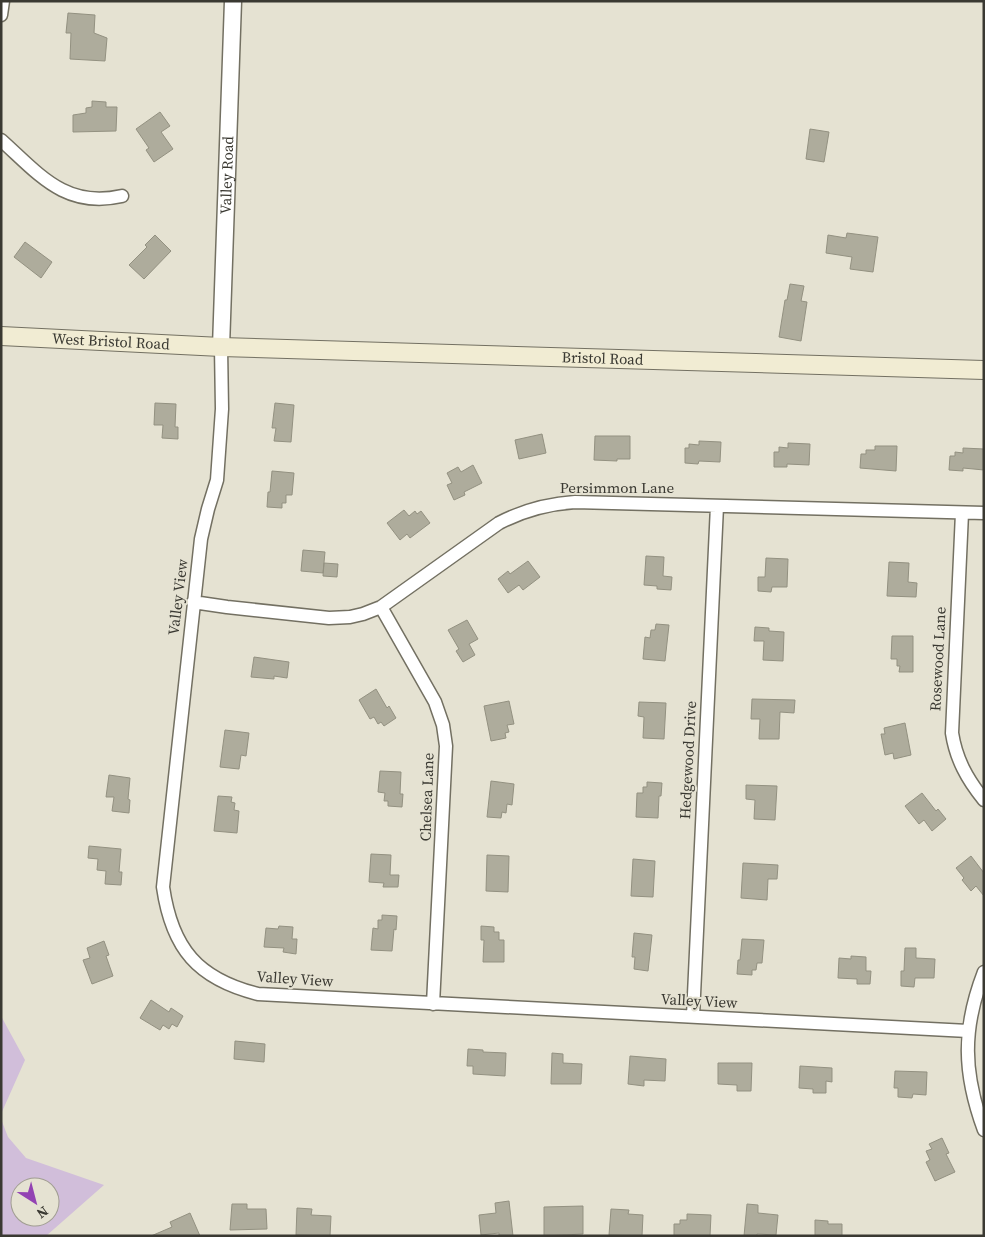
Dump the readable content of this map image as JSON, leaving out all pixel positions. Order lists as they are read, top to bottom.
{
  "streets": {
    "main road": ["West Bristol Road", "Bristol Road"],
    "street": [
      "Valley Road",
      "Persimmon Lane",
      "Valley View",
      "Rosewood Lane",
      "Hedgewood Drive",
      "Chelsea Lane"
    ]
  },
  "crossings": [
    ["Valley Road", "West Bristol Road"],
    ["Valley Road", "Bristol Road"],
    ["Valley Road", "Valley View"],
    ["West Bristol Road", "Bristol Road"],
    ["West Bristol Road", "Valley View"],
    ["Bristol Road", "Valley View"],
    ["Persimmon Lane", "Valley View"],
    ["Persimmon Lane", "Rosewood Lane"],
    ["Persimmon Lane", "Hedgewood Drive"],
    ["Persimmon Lane", "Chelsea Lane"],
    ["Valley View", "Hedgewood Drive"],
    ["Valley View", "Chelsea Lane"]
  ],
  "north": "bottom right"
}
